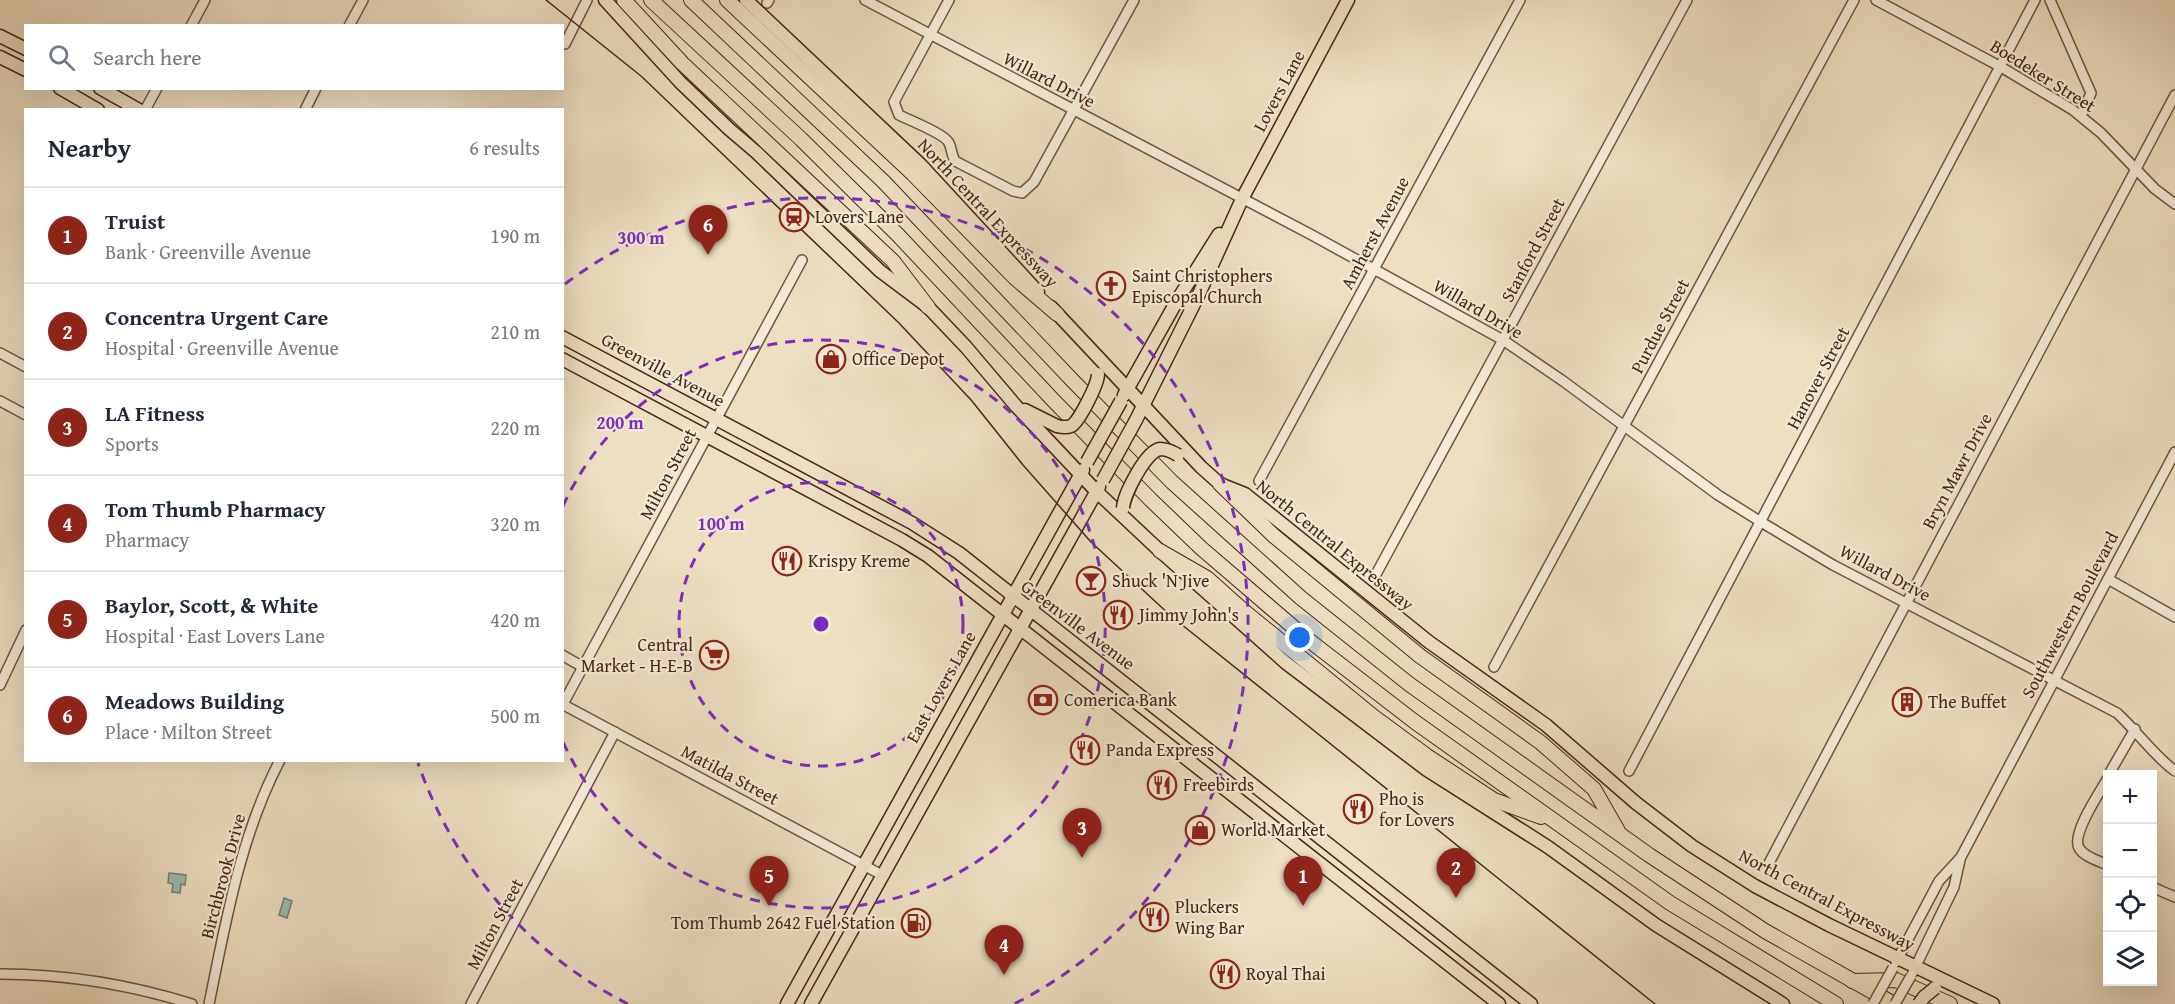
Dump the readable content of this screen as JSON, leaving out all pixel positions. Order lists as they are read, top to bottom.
{
  "streets": {
    "main road": [
      "Lovers Lane",
      "North Central Expressway",
      "Greenville Avenue",
      "East Lovers Lane"
    ],
    "street": [
      "Boedeker Street",
      "Willard Drive",
      "Amherst Avenue",
      "Stanford Street",
      "Purdue Street",
      "Hanover Street",
      "Bryn Mawr Drive",
      "Milton Street",
      "Southwestern Boulevard",
      "Matilda Street",
      "Birchbrook Drive"
    ]
  },
  "crossings": [
    ["Boedeker Street", "Hanover Street"],
    ["Boedeker Street", "Bryn Mawr Drive"],
    ["Willard Drive", "Lovers Lane"],
    ["Willard Drive", "Amherst Avenue"],
    ["Willard Drive", "Stanford Street"],
    ["Willard Drive", "Purdue Street"],
    ["Willard Drive", "Hanover Street"],
    ["Willard Drive", "Bryn Mawr Drive"],
    ["Willard Drive", "Southwestern Boulevard"],
    ["Lovers Lane", "North Central Expressway"],
    ["Lovers Lane", "East Lovers Lane"],
    ["North Central Expressway", "Southwestern Boulevard"],
    ["North Central Expressway", "East Lovers Lane"],
    ["Greenville Avenue", "Milton Street"],
    ["Greenville Avenue", "East Lovers Lane"],
    ["Milton Street", "Matilda Street"],
    ["East Lovers Lane", "Matilda Street"]
  ],
  "places": {
    "station": ["Lovers Lane"],
    "church": ["Saint Christophers Episcopal Church"],
    "shop": ["Office Depot", "World Market"],
    "restaurant": [
      "Krispy Kreme",
      "Jimmy John's",
      "Panda Express",
      "Freebirds",
      "Pho is for Lovers",
      "Pluckers Wing Bar",
      "Royal Thai"
    ],
    "bar": ["Shuck 'N Jive"],
    "supermarket": ["Central Market - H-E-B"],
    "bank": ["Comerica Bank"],
    "building": ["The Buffet"],
    "fuel station": ["Tom Thumb 2642 Fuel Station"]
  },
  "page": {
    "search": "Search here",
    "heading": ["Nearby", "6 results"],
    "list": [
      {
        "mark": "1",
        "name": "Truist",
        "note": "Bank · Greenville Avenue",
        "value": "190 m"
      },
      {
        "mark": "2",
        "name": "Concentra Urgent Care",
        "note": "Hospital · Greenville Avenue",
        "value": "210 m"
      },
      {
        "mark": "3",
        "name": "LA Fitness",
        "note": "Sports",
        "value": "220 m"
      },
      {
        "mark": "4",
        "name": "Tom Thumb Pharmacy",
        "note": "Pharmacy",
        "value": "320 m"
      },
      {
        "mark": "5",
        "name": "Baylor, Scott, & White",
        "note": "Hospital · East Lovers Lane",
        "value": "420 m"
      },
      {
        "mark": "6",
        "name": "Meadows Building",
        "note": "Place · Milton Street",
        "value": "500 m"
      }
    ],
    "pins": [
      "6",
      "3",
      "2",
      "1",
      "5",
      "4"
    ],
    "map_buttons": ["+", "−"]
  },
  "rings": ["300 m", "200 m", "100 m"]
}
